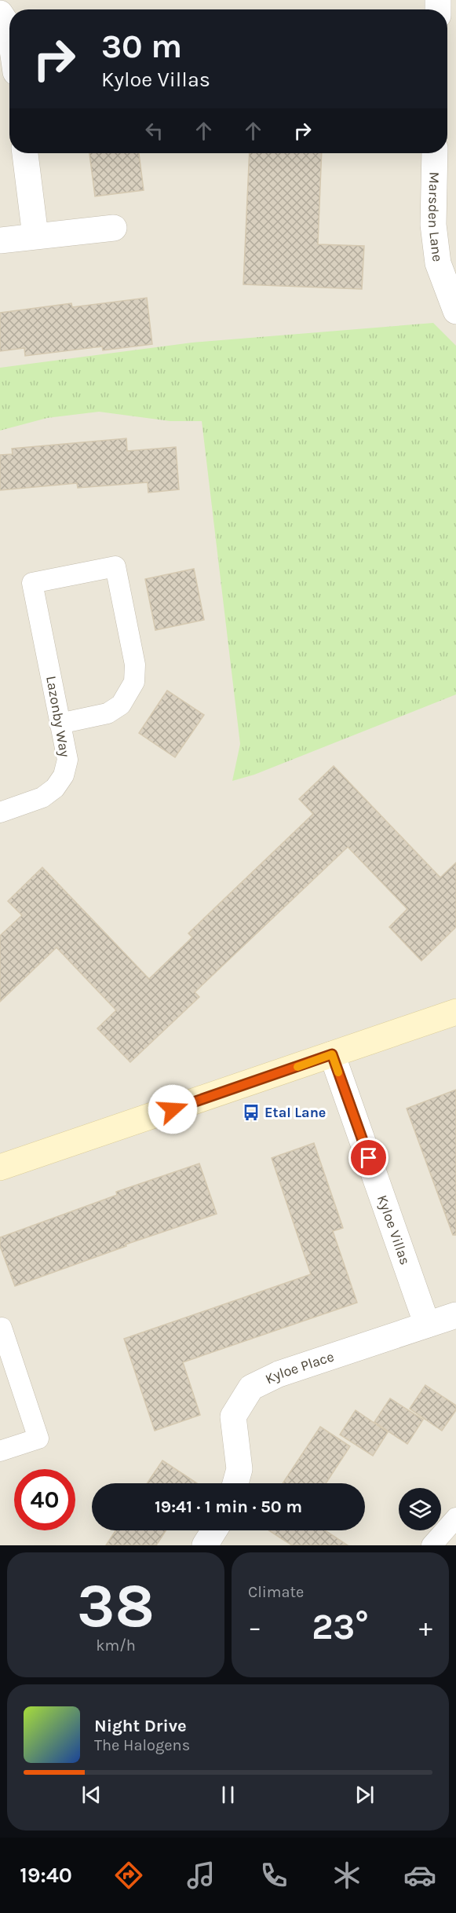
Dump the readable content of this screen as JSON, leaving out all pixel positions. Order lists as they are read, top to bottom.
{
  "streets": {
    "street": ["Marsden Lane", "Kyloe Villas", "Kyloe Place"],
    "lane": ["Lazonby Way"]
  },
  "crossings": [
    ["Kyloe Villas", "Kyloe Place"]
  ],
  "places": {
    "bus stop": ["Etal Lane"]
  },
  "page": {
    "turn": ["30 m", "Kyloe Villas"],
    "limit": "40",
    "trip": "19:41 · 1 min · 50 m",
    "tile": [
      ["38", "km/h"],
      "Climate"
    ],
    "heat": ["−", "23°", "+"],
    "song": ["Night Drive", "The Halogens"],
    "tabs": "19:40"
  }
}
